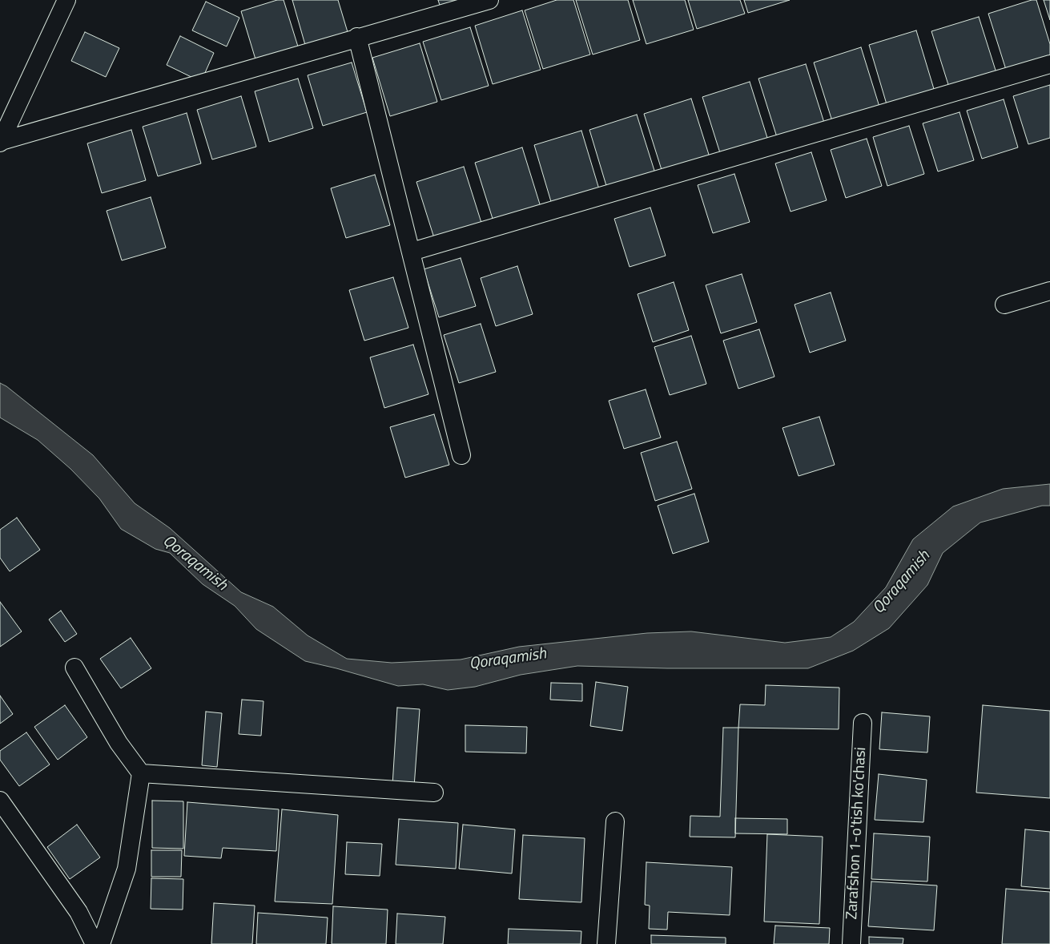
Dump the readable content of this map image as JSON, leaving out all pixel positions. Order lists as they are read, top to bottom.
{
  "streets": {
    "street": ["Zarafshon 1-o'tish ko'chasi"]
  },
  "water": ["Qoraqamish"]
}
